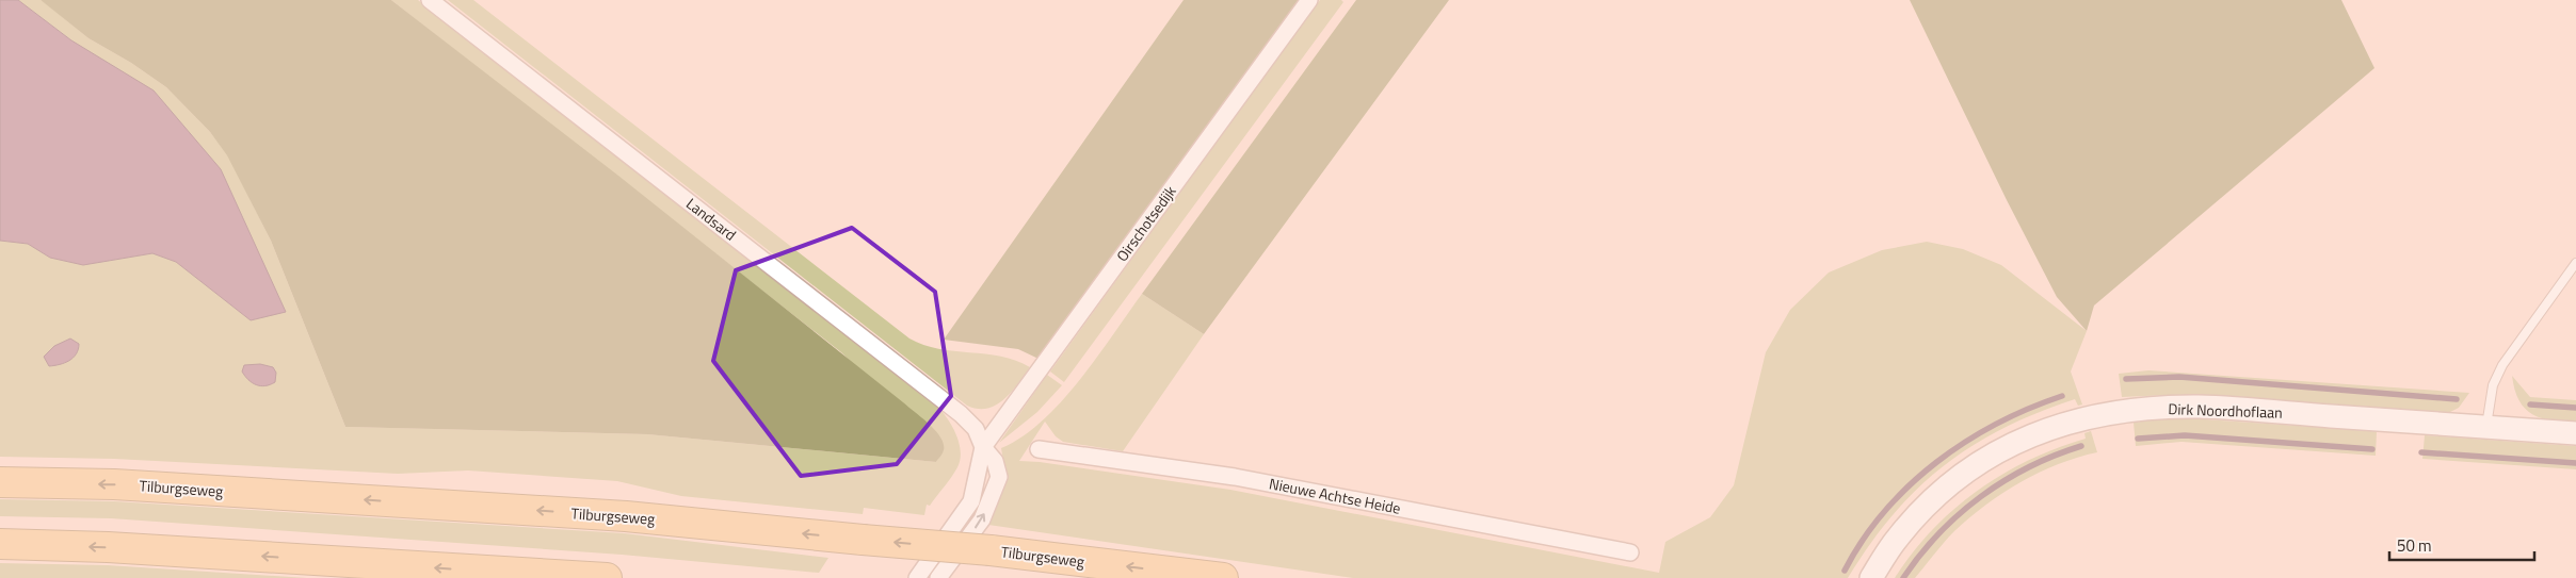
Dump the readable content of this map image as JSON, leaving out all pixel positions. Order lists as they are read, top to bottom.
{
  "streets": {
    "highway": ["Tilburgseweg"],
    "street": [
      "Landsard",
      "Oirschotsedijk",
      "Dirk Noordhoflaan",
      "Nieuwe Achtse Heide"
    ]
  },
  "crossings": [
    ["Landsard", "Oirschotsedijk"]
  ],
  "scale_bar": "50 m"
}
